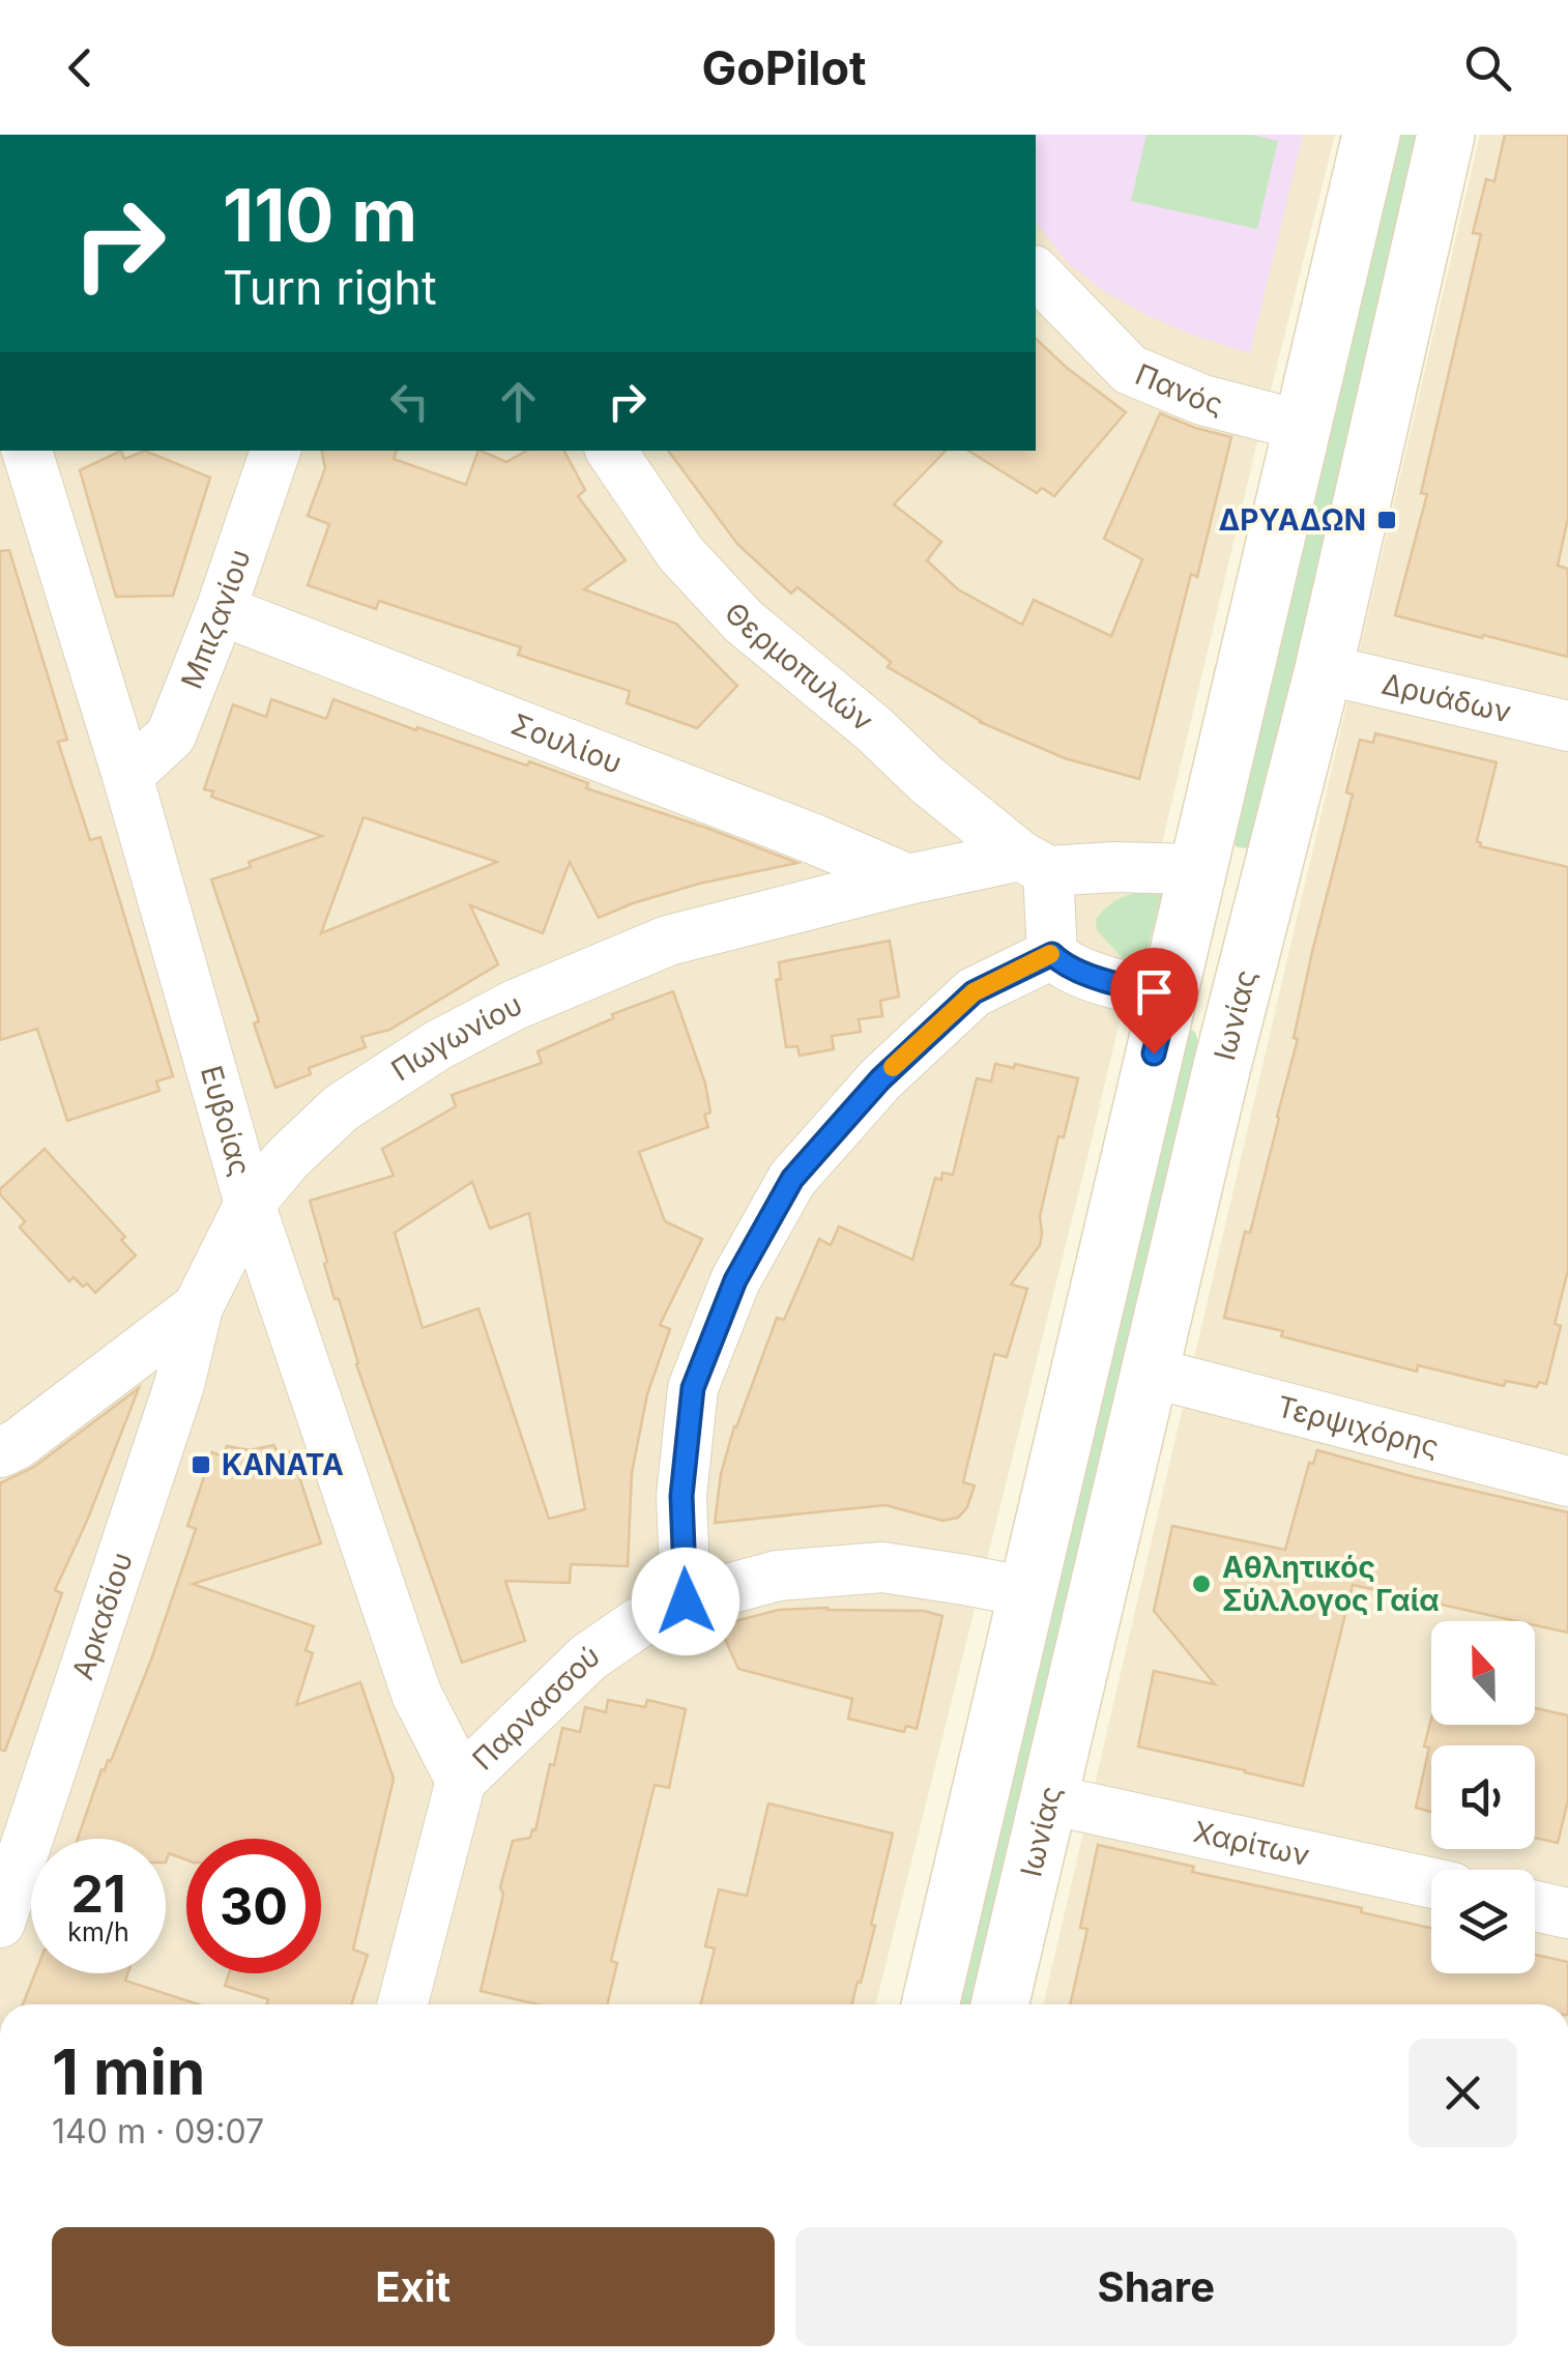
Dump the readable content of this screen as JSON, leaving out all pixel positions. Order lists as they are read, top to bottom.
{
  "streets": {
    "street": [
      "Πανός",
      "Μπιζανίου",
      "Θερμοπυλών",
      "Δρυάδων",
      "Σουλίου",
      "Ιωνίας",
      "Πωγωνίου",
      "Ευβοίας",
      "Τερψιχόρης",
      "Αρκαδίου",
      "Παρνασσού",
      "Χαρίτων"
    ]
  },
  "crossings": [
    ["Μπιζανίου", "Σουλίου"],
    ["Μπιζανίου", "Ευβοίας"],
    ["Θερμοπυλών", "Πωγωνίου"],
    ["Δρυάδων", "Ιωνίας"],
    ["Σουλίου", "Πωγωνίου"],
    ["Ιωνίας", "Τερψιχόρης"],
    ["Ιωνίας", "Χαρίτων"],
    ["Πωγωνίου", "Ευβοίας"],
    ["Πωγωνίου", "Αρκαδίου"],
    ["Ευβοίας", "Παρνασσού"]
  ],
  "places": {
    "transit": ["ΔΡΥΑΔΩΝ", "ΚΑΝΑΤΑ"],
    "other": ["Αθλητικός Σύλλογος Γαία"]
  },
  "north": "top",
  "page": {
    "header": "GoPilot",
    "turn": ["110 m", "Turn right"],
    "speed": "21 km/h",
    "limit": "30",
    "heading": ["1 min", "140 m · 09:07"],
    "buttons": ["Exit", "Share"]
  }
}
